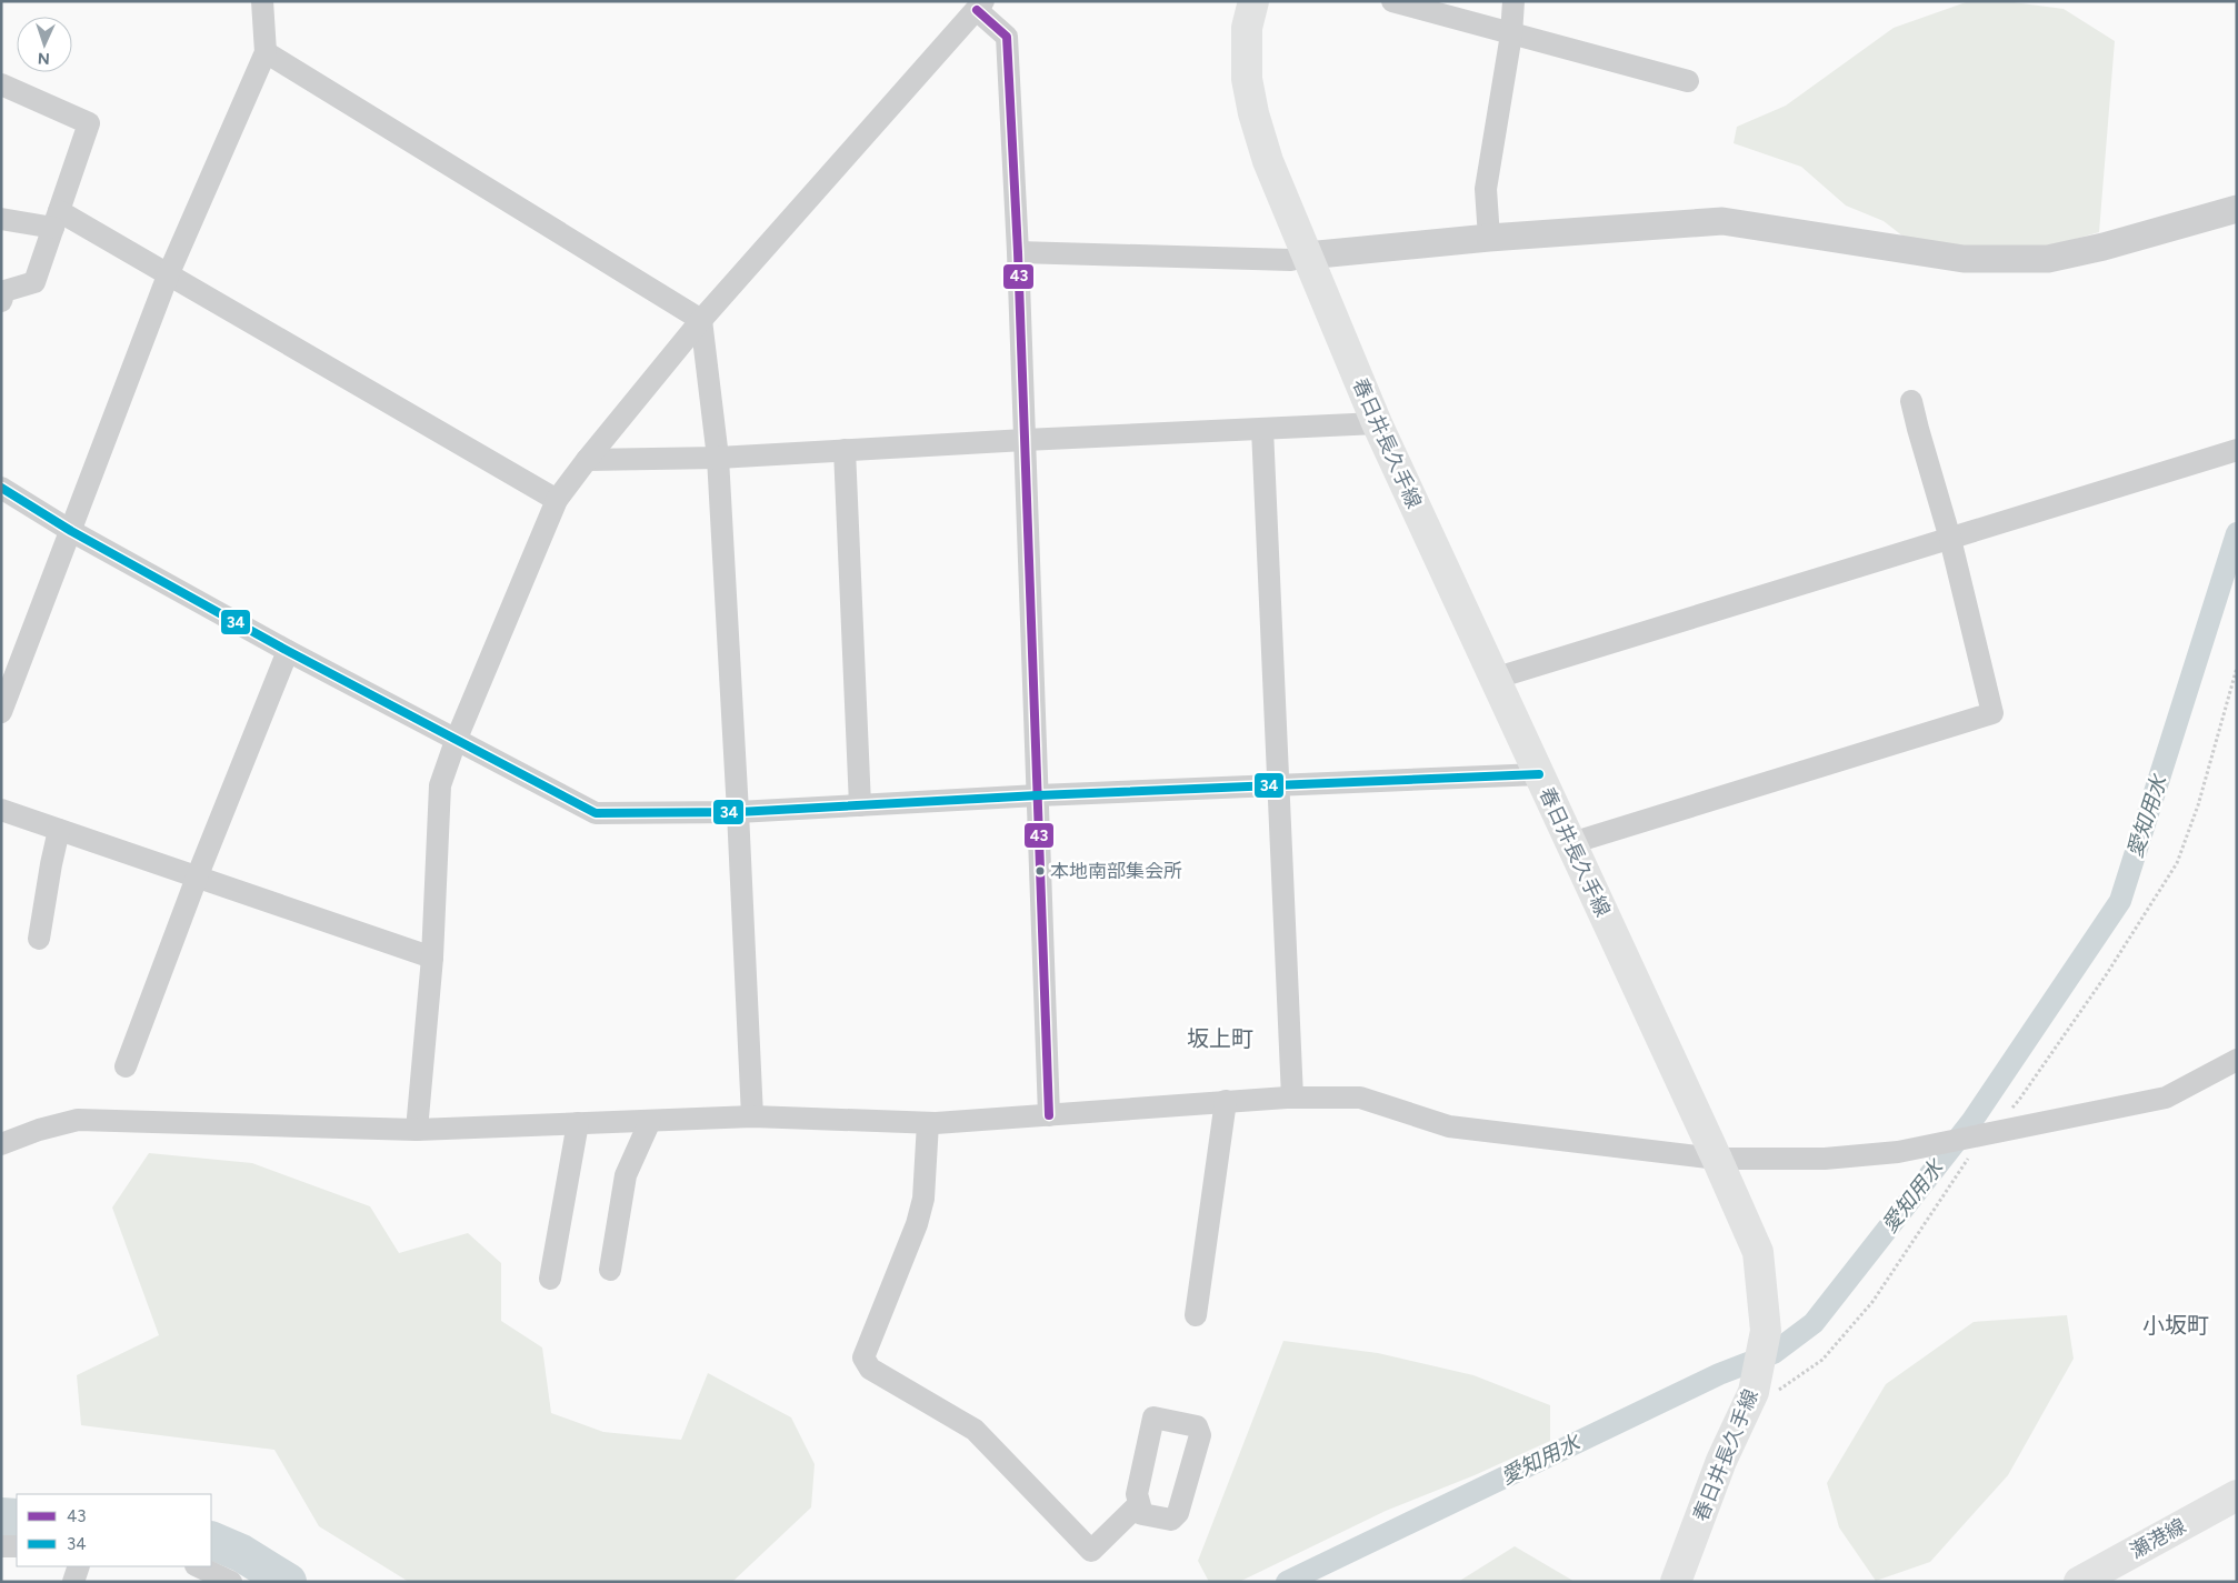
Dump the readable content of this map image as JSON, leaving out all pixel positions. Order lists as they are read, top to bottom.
{
  "streets": {
    "main road": ["春日井長久手線", "瀬港線"]
  },
  "districts": ["坂上町", "小坂町"],
  "water": ["愛知用水"],
  "places": ["本地南部集会所"],
  "lines": ["transit line 43", "transit line 34"],
  "legend": ["43", "34"],
  "north": "bottom"
}
